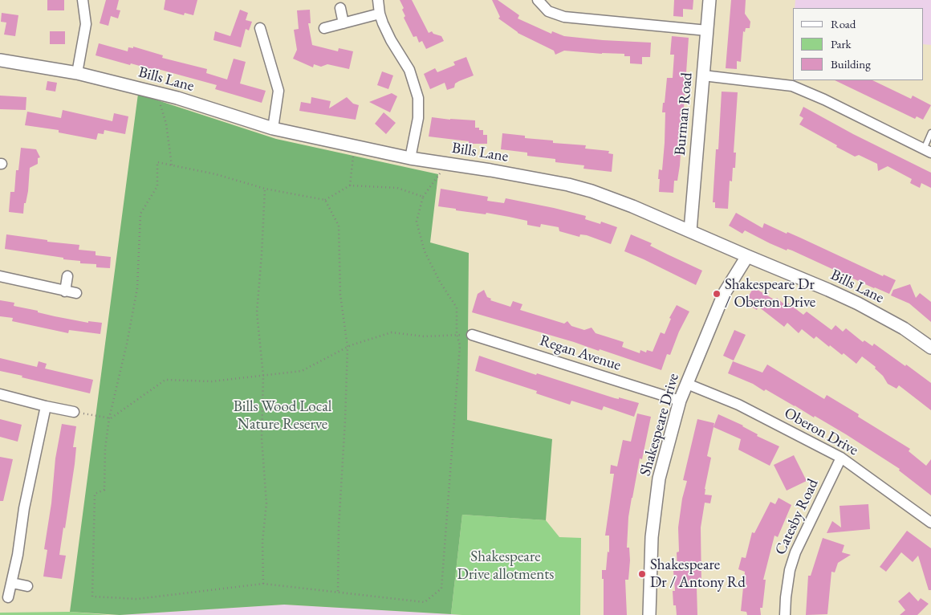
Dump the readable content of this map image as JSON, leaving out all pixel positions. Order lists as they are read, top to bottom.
{
  "streets": {
    "street": [
      "Bills Lane",
      "Burman Road",
      "Regan Avenue",
      "Shakespeare Drive",
      "Oberon Drive",
      "Catesby Road"
    ]
  },
  "crossings": [
    ["Bills Lane", "Burman Road"],
    ["Bills Lane", "Shakespeare Drive"],
    ["Regan Avenue", "Shakespeare Drive"],
    ["Shakespeare Drive", "Oberon Drive"],
    ["Oberon Drive", "Catesby Road"]
  ],
  "parks": ["Bills Wood Local Nature Reserve", "Shakespeare Drive allotments"],
  "places": ["Shakespeare Dr / Oberon Drive", "Shakespeare Dr / Antony Rd"],
  "legend": ["Road", "Park", "Building"]
}
